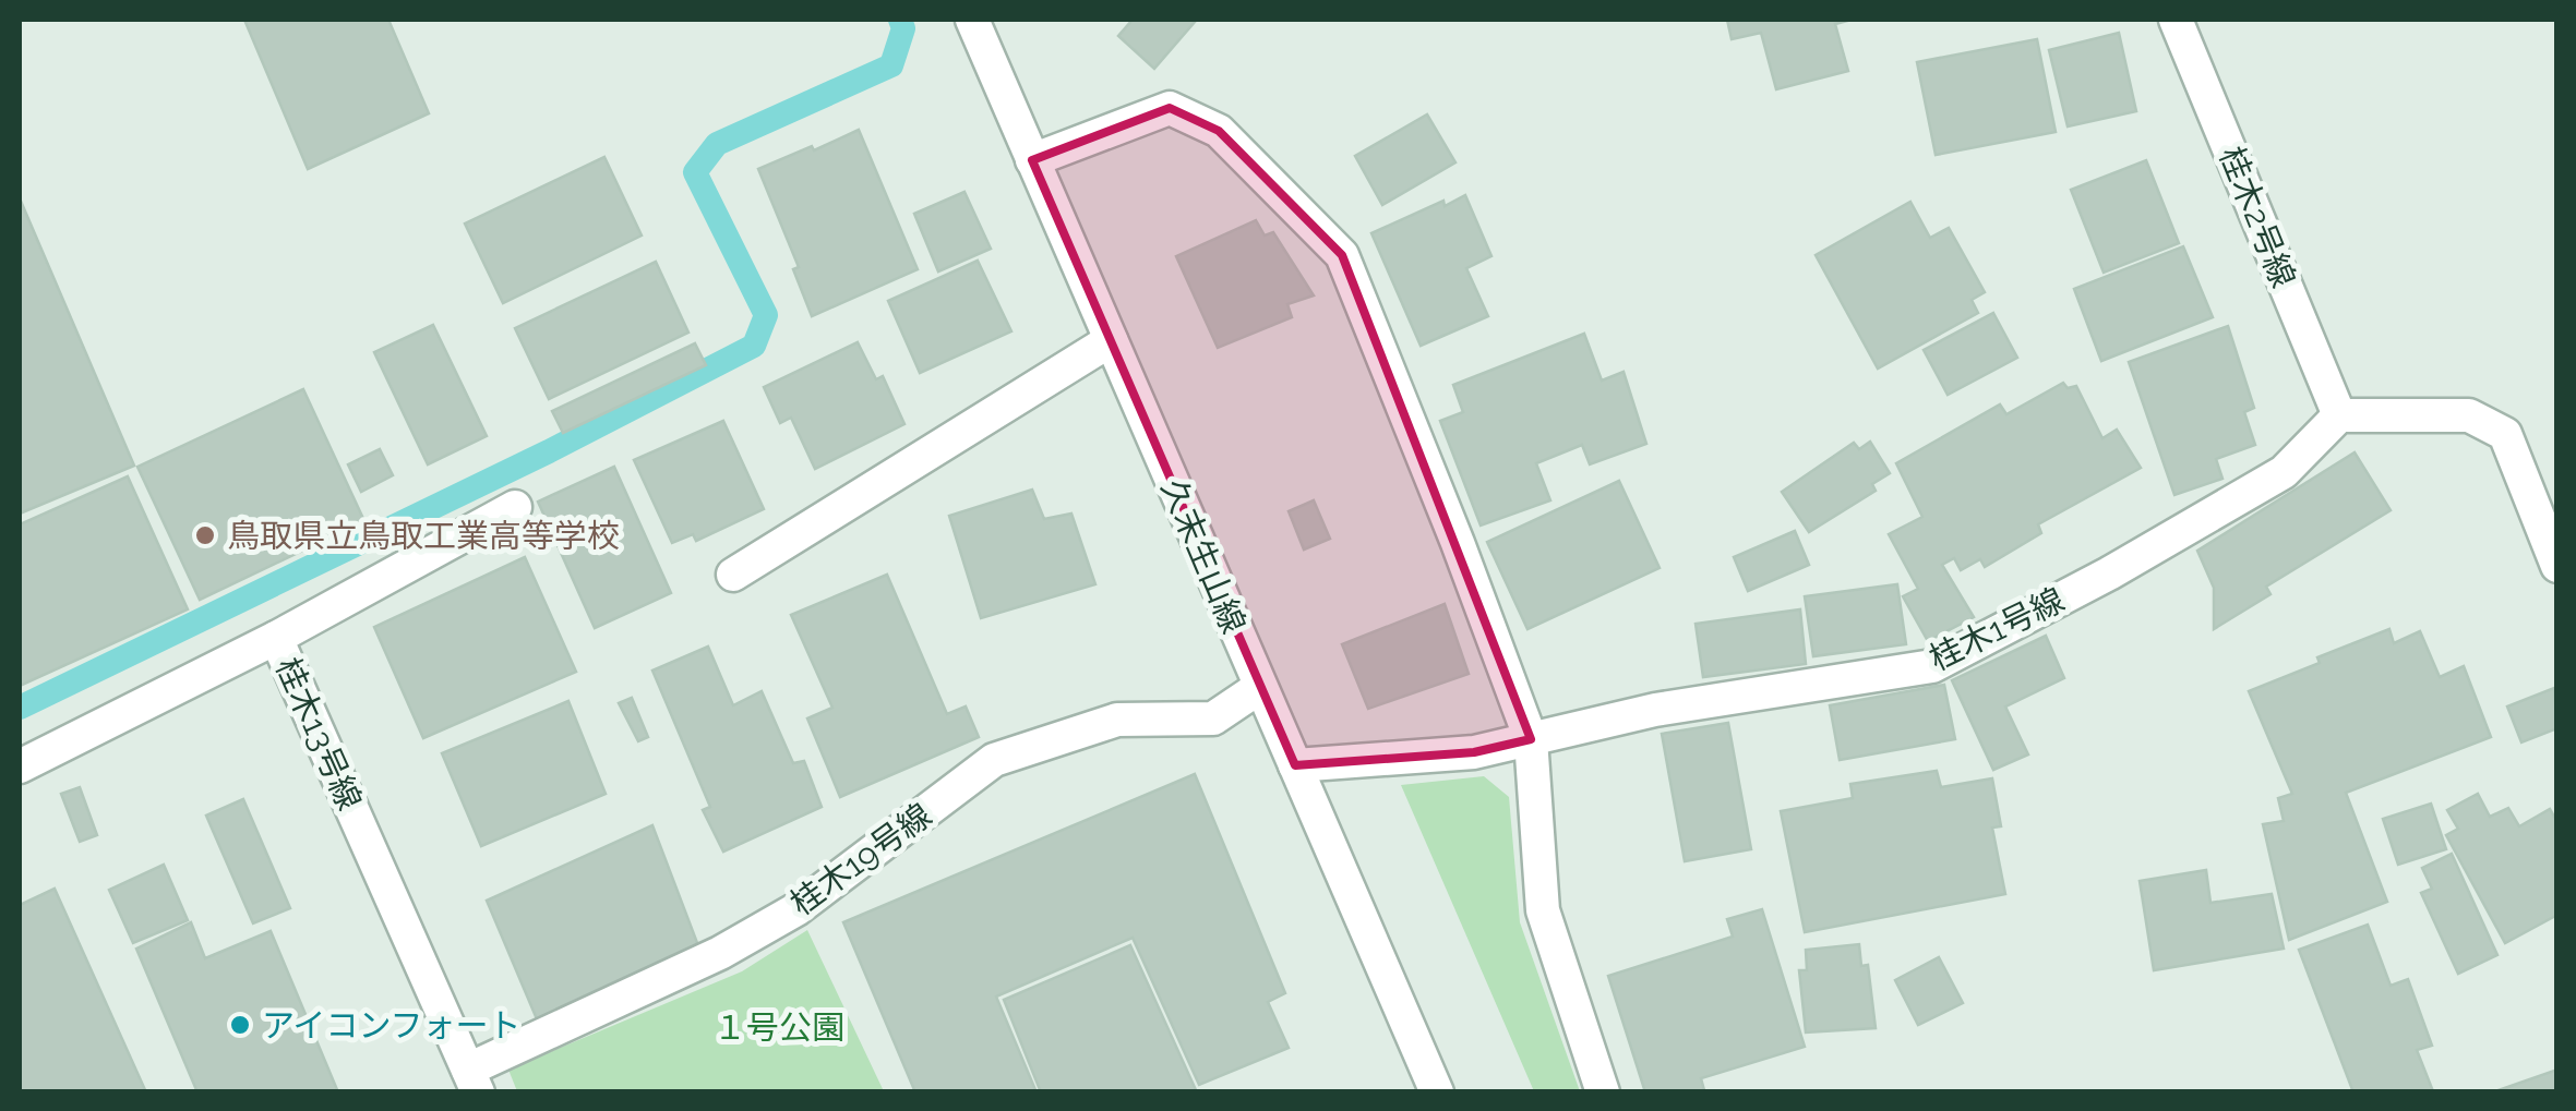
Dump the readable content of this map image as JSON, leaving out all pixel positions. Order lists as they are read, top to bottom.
{
  "streets": {
    "street": [
      "桂木2号線",
      "久末生山線",
      "桂木1号線",
      "桂木13号線",
      "桂木19号線"
    ]
  },
  "crossings": [
    ["桂木2号線", "桂木1号線"],
    ["久末生山線", "桂木1号線"],
    ["久末生山線", "桂木19号線"],
    ["桂木13号線", "桂木19号線"]
  ],
  "parks": ["１号公園"],
  "places": ["鳥取県立鳥取工業高等学校", "アイコンフォート"]
}
